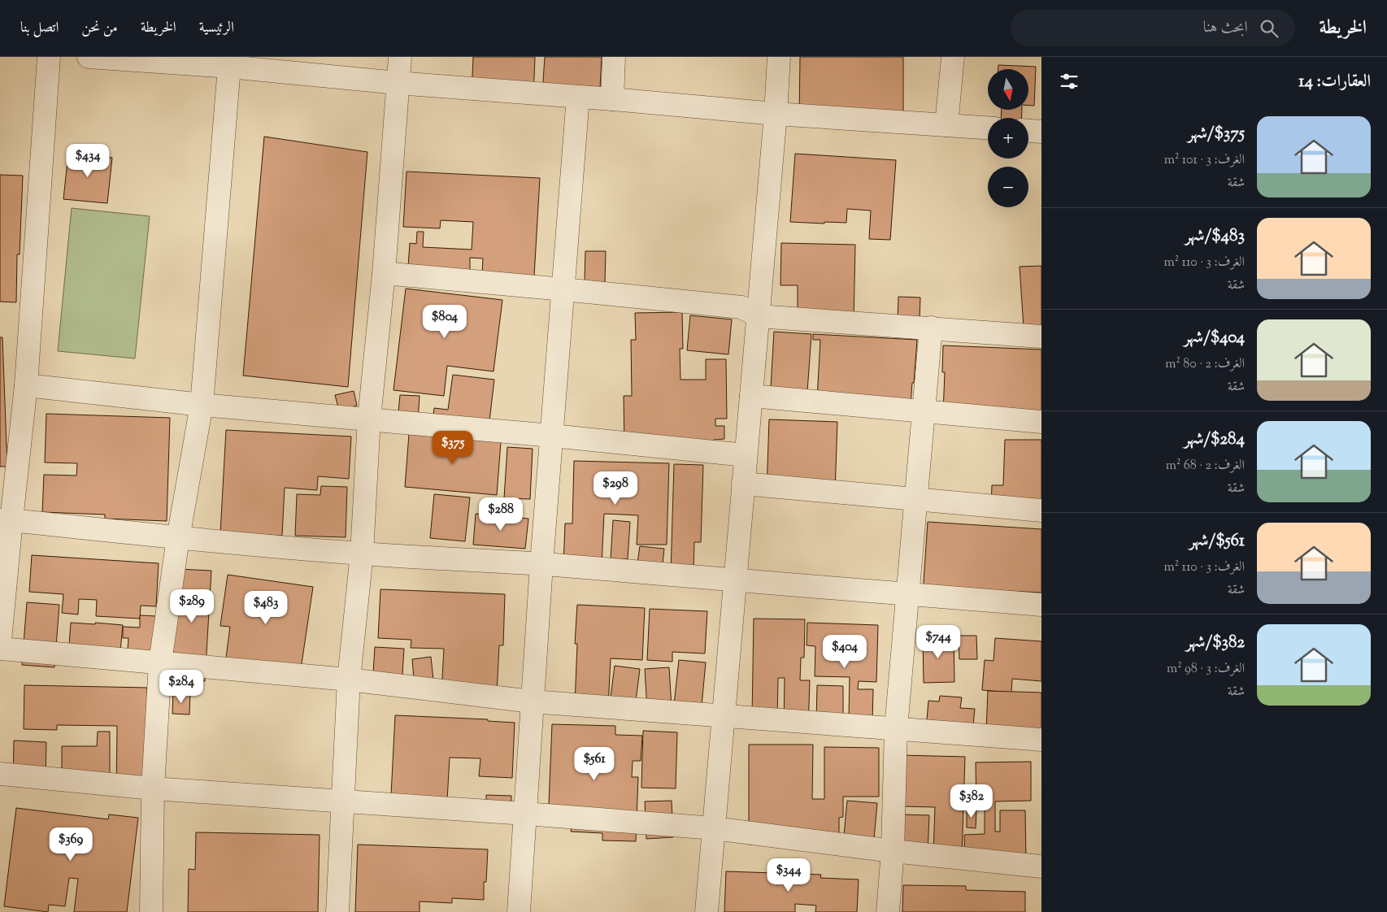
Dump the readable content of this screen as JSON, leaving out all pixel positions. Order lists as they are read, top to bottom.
{
  "north": "bottom",
  "page": {
    "header": "الخريطة",
    "search": "ابحث هنا",
    "nav": [
      "الرئيسية",
      "الخريطة",
      "من نحن",
      "اتصل بنا"
    ],
    "heading": "العقارات: 14",
    "map_buttons": ["+", "−"],
    "list": [
      {
        "name": "$375/شهر",
        "note": "الغرف: 3 · 101 m² · شقة"
      },
      {
        "name": "$483/شهر",
        "note": "الغرف: 3 · 110 m² · شقة"
      },
      {
        "name": "$404/شهر",
        "note": "الغرف: 2 · 80 m² · شقة"
      },
      {
        "name": "$284/شهر",
        "note": "الغرف: 2 · 68 m² · شقة"
      },
      {
        "name": "$561/شهر",
        "note": "الغرف: 3 · 110 m² · شقة"
      },
      {
        "name": "$382/شهر",
        "note": "الغرف: 3 · 98 m² · شقة"
      }
    ],
    "price": [
      "$434",
      "$804",
      "$375",
      "$298",
      "$288",
      "$289",
      "$483",
      "$744",
      "$404",
      "$284",
      "$561",
      "$382",
      "$369",
      "$344"
    ]
  }
}
